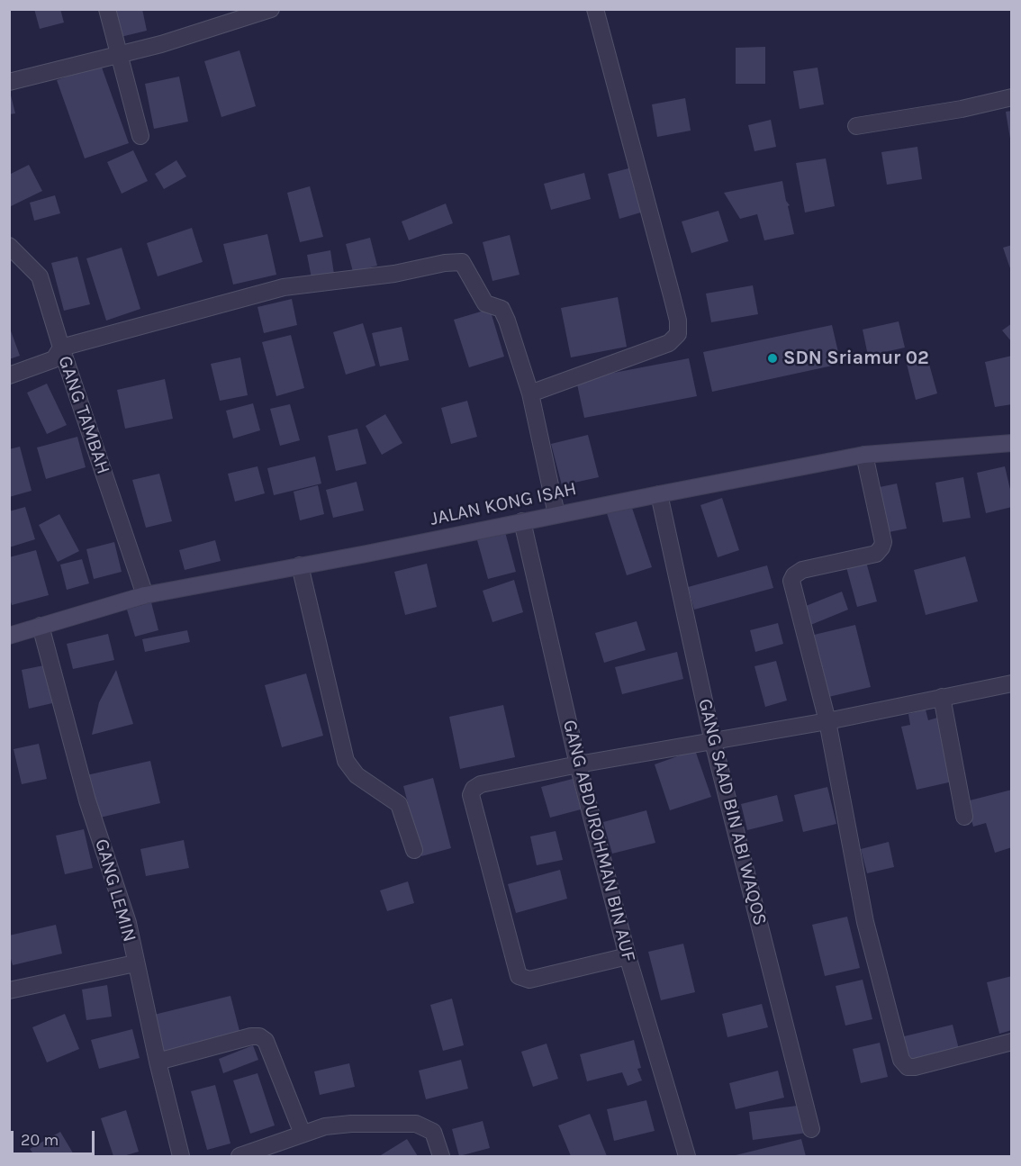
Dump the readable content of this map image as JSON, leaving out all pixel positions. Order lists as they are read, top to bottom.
{
  "streets": {
    "street": [
      "GANG TAMBAH",
      "JALAN KONG ISAH",
      "GANG SAAD BIN ABI WAQOS",
      "GANG ABDUROHMAN BIN AUF",
      "GANG LEMIN"
    ]
  },
  "crossings": [
    ["GANG TAMBAH", "JALAN KONG ISAH"],
    ["JALAN KONG ISAH", "GANG SAAD BIN ABI WAQOS"],
    ["JALAN KONG ISAH", "GANG ABDUROHMAN BIN AUF"],
    ["JALAN KONG ISAH", "GANG LEMIN"]
  ],
  "places": ["SDN Sriamur 02"],
  "scale_bar": "20 m"
}
